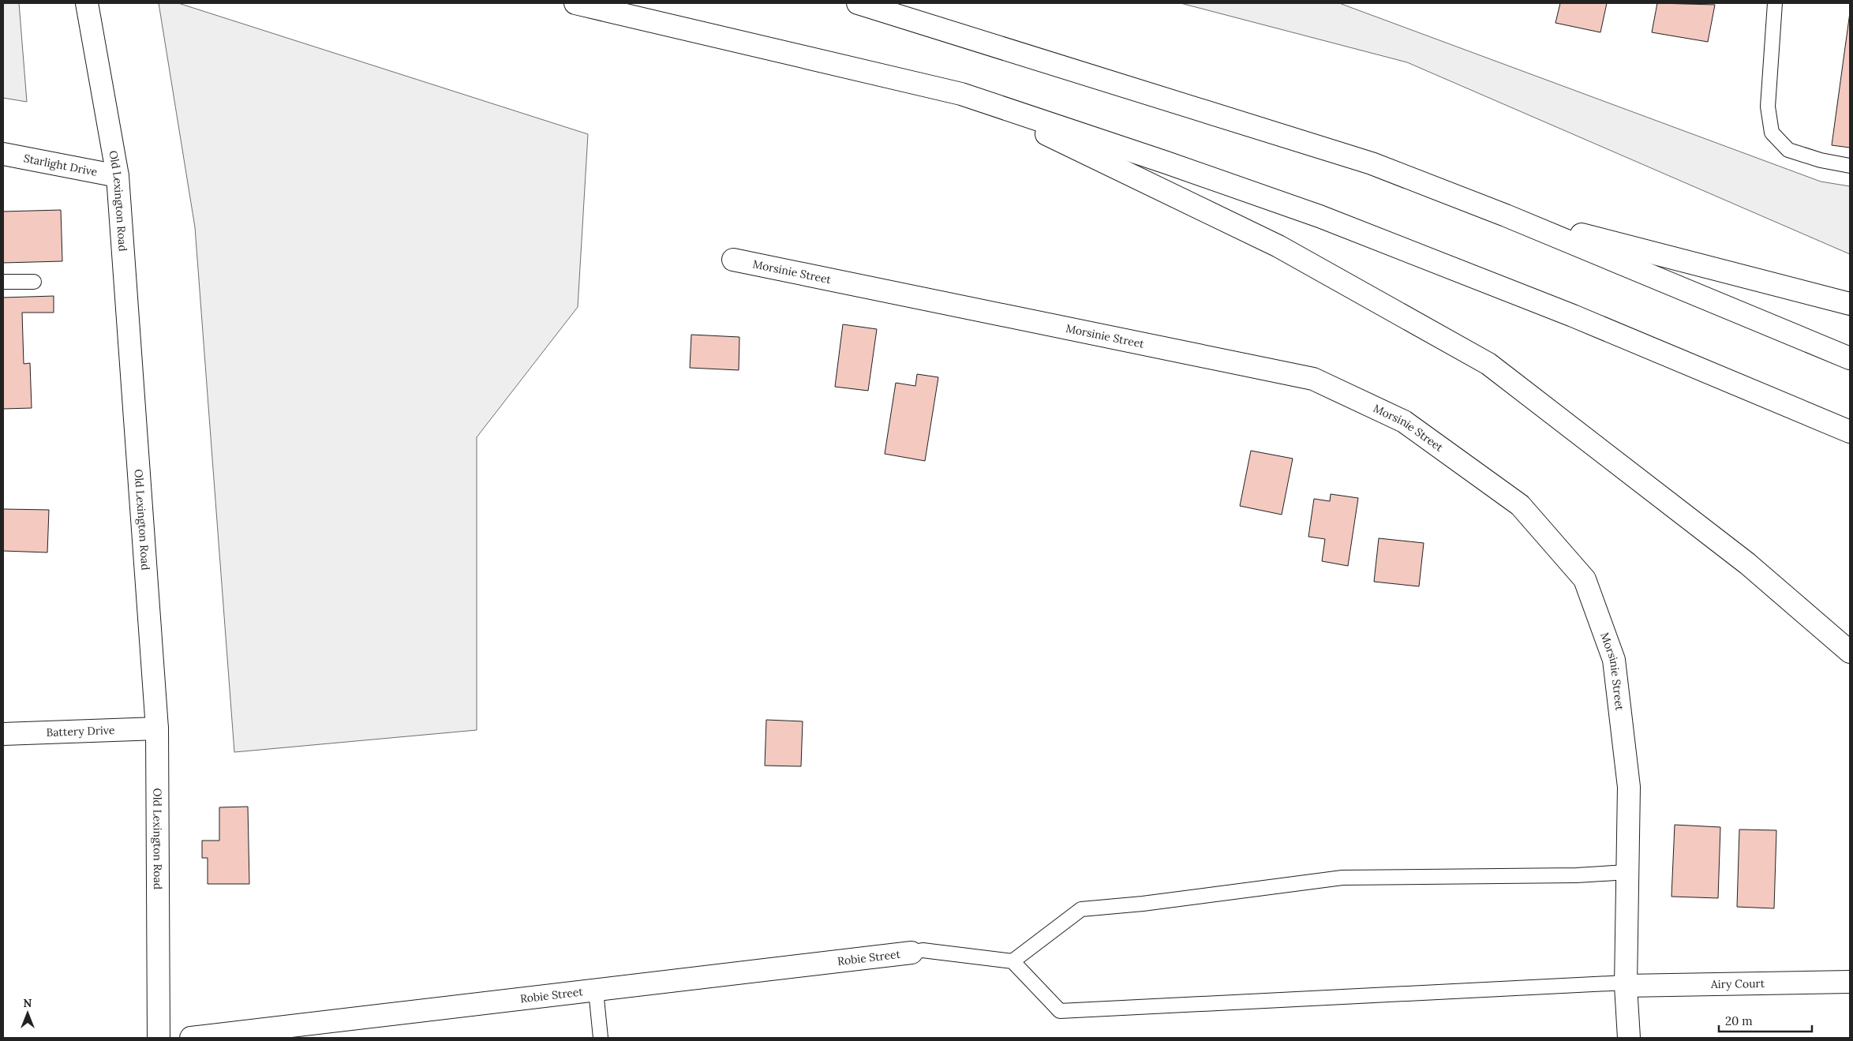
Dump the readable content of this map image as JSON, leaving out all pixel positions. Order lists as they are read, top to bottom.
{
  "streets": {
    "main road": [
      "Starlight Drive",
      "Old Lexington Road",
      "Morsinie Street",
      "Battery Drive",
      "Robie Street",
      "Airy Court"
    ]
  },
  "crossings": [
    ["Starlight Drive", "Old Lexington Road"],
    ["Old Lexington Road", "Battery Drive"],
    ["Morsinie Street", "Airy Court"]
  ],
  "scale_bar": "20 m",
  "north": "top"
}
